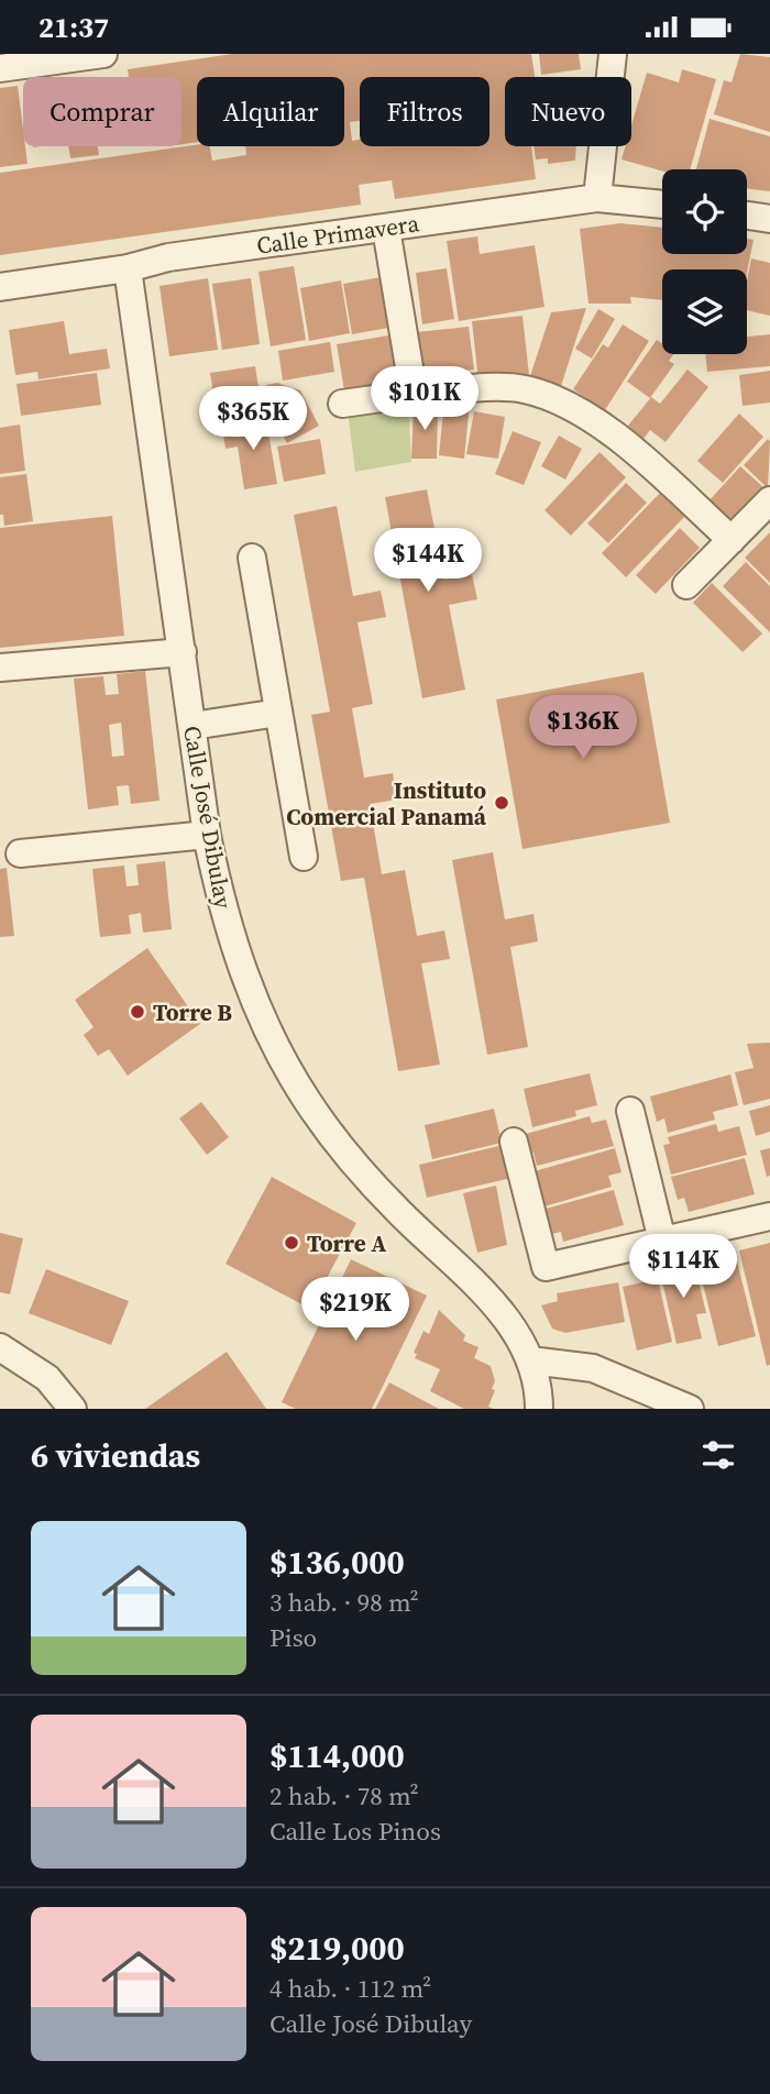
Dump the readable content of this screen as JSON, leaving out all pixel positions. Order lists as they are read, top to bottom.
{
  "streets": {
    "street": ["Calle Primavera", "Calle José Dibulay"]
  },
  "crossings": [
    ["Calle Primavera", "Calle José Dibulay"]
  ],
  "places": ["Instituto Comercial Panamá", "Torre B", "Torre A"],
  "page": {
    "status": "21:37",
    "chip": [
      "Comprar",
      "Alquilar",
      "Filtros",
      "Nuevo"
    ],
    "price": [
      "$101K",
      "$365K",
      "$144K",
      "$136K",
      "$114K",
      "$219K"
    ],
    "heading": "6 viviendas",
    "list": [
      {
        "name": "$136,000",
        "note": "3 hab. · 98 m² · Piso"
      },
      {
        "name": "$114,000",
        "note": "2 hab. · 78 m² · Calle Los Pinos"
      },
      {
        "name": "$219,000",
        "note": "4 hab. · 112 m² · Calle José Dibulay"
      }
    ]
  }
}
